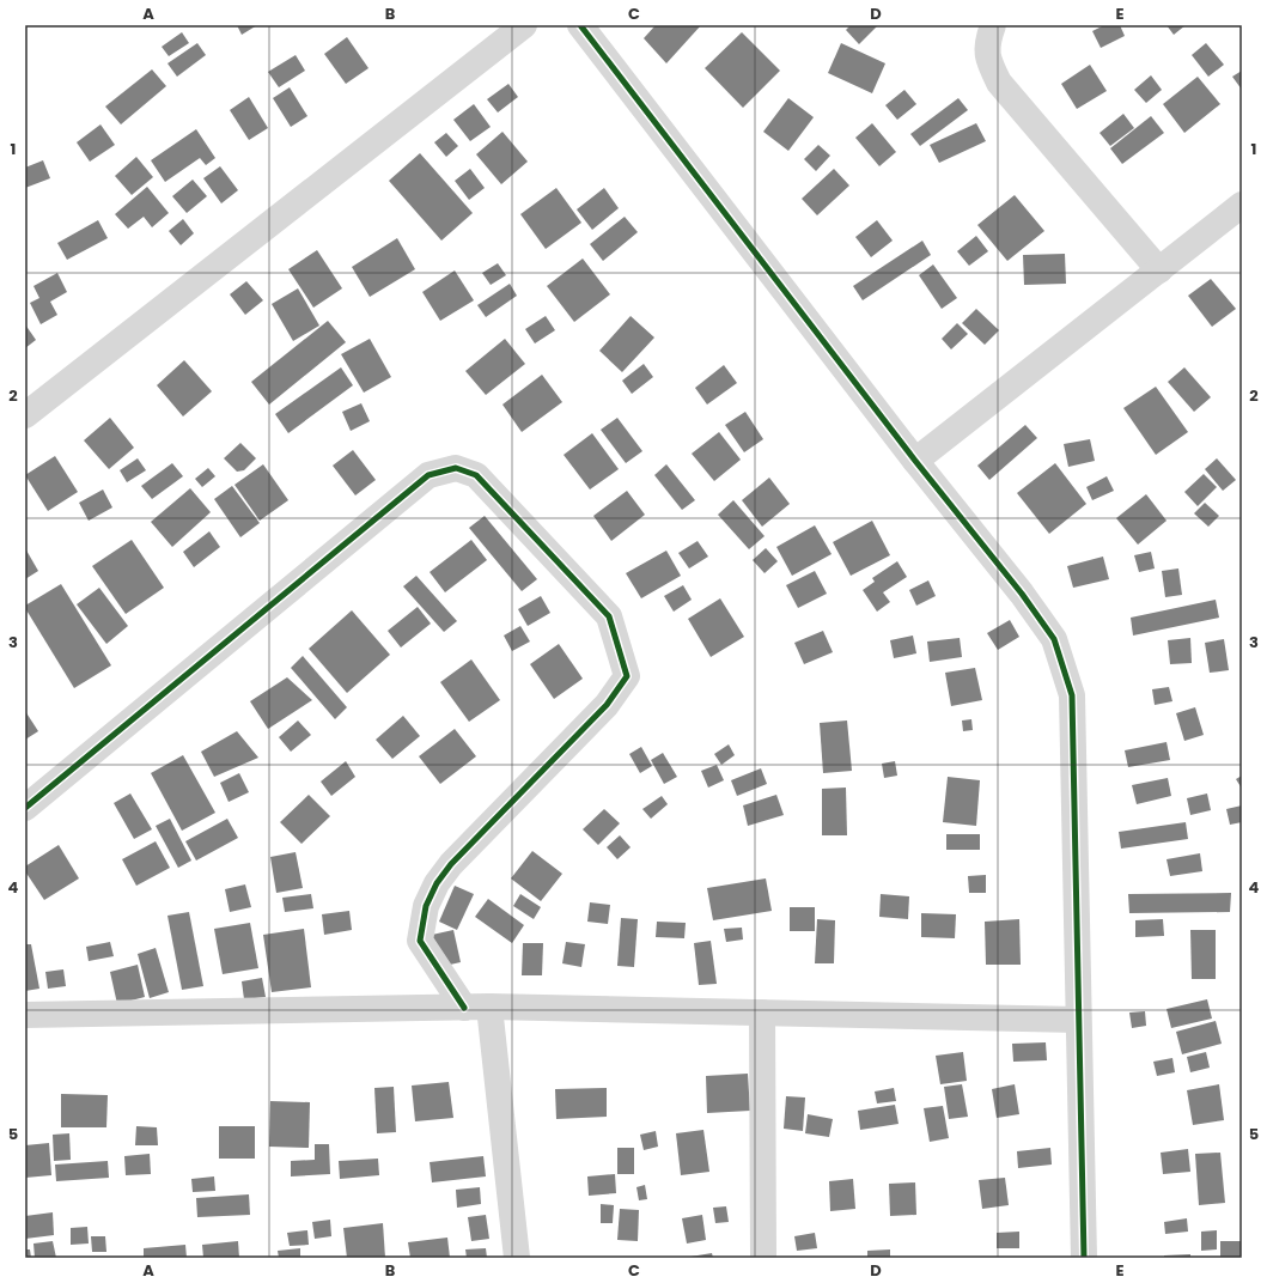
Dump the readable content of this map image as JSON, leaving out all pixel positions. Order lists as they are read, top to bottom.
{
  "grid": {
    "columns": [
      "A",
      "B",
      "C",
      "D",
      "E"
    ],
    "rows": [
      "1",
      "2",
      "3",
      "4",
      "5"
    ]
  }
}
